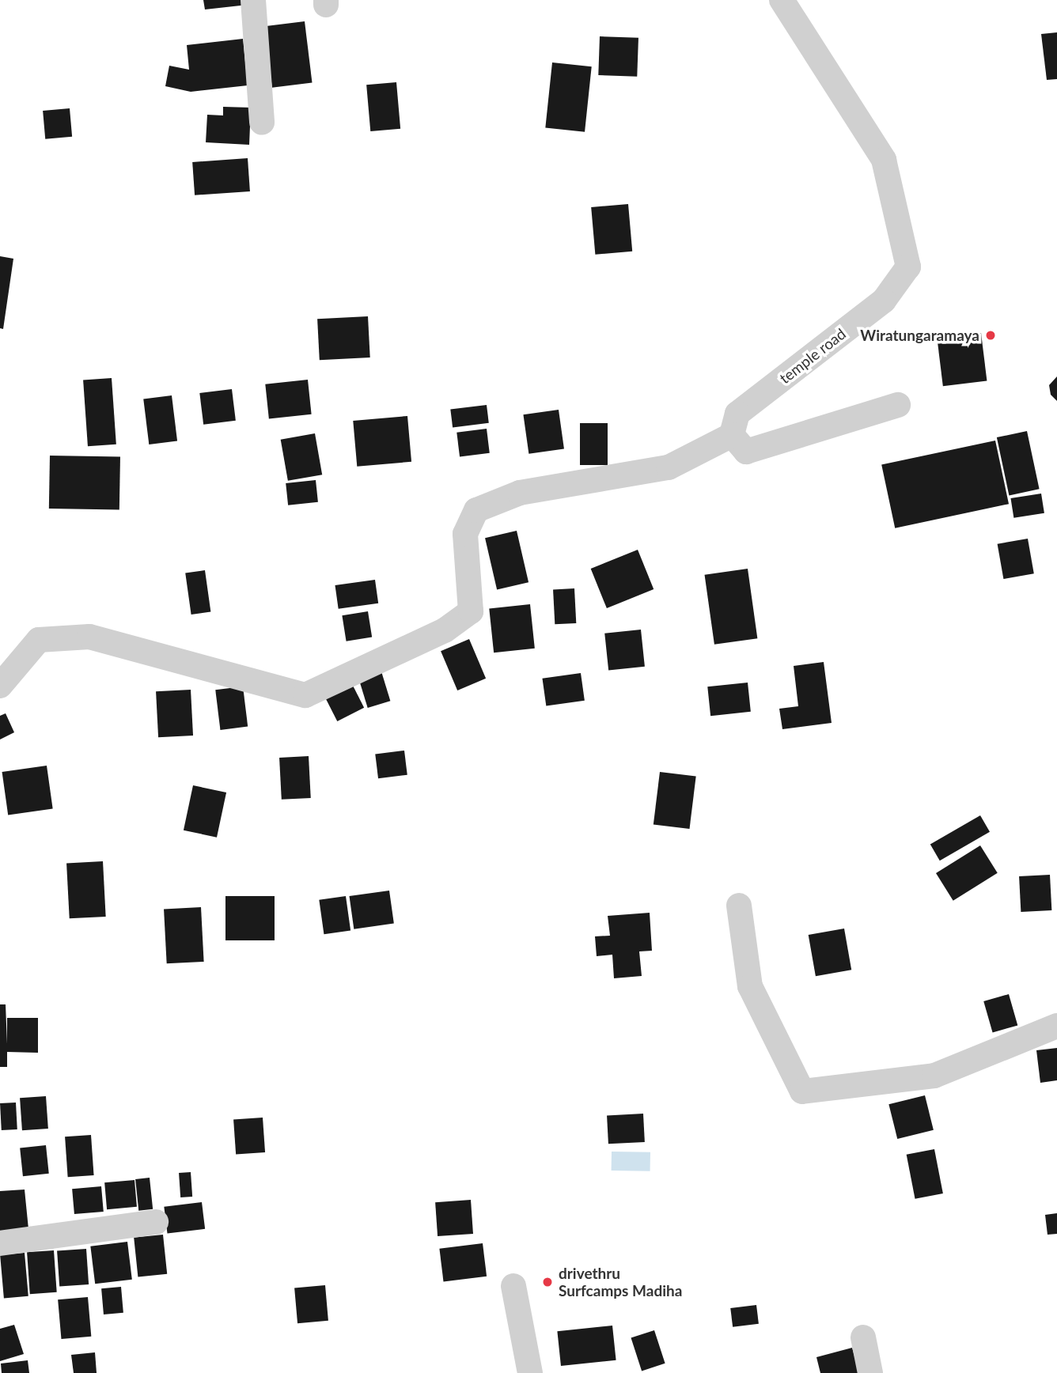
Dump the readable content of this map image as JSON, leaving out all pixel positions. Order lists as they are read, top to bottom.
{
  "streets": {
    "street": ["temple road"]
  },
  "places": ["Wiratungaramaya", "drivethru Surfcamps Madiha"]
}
